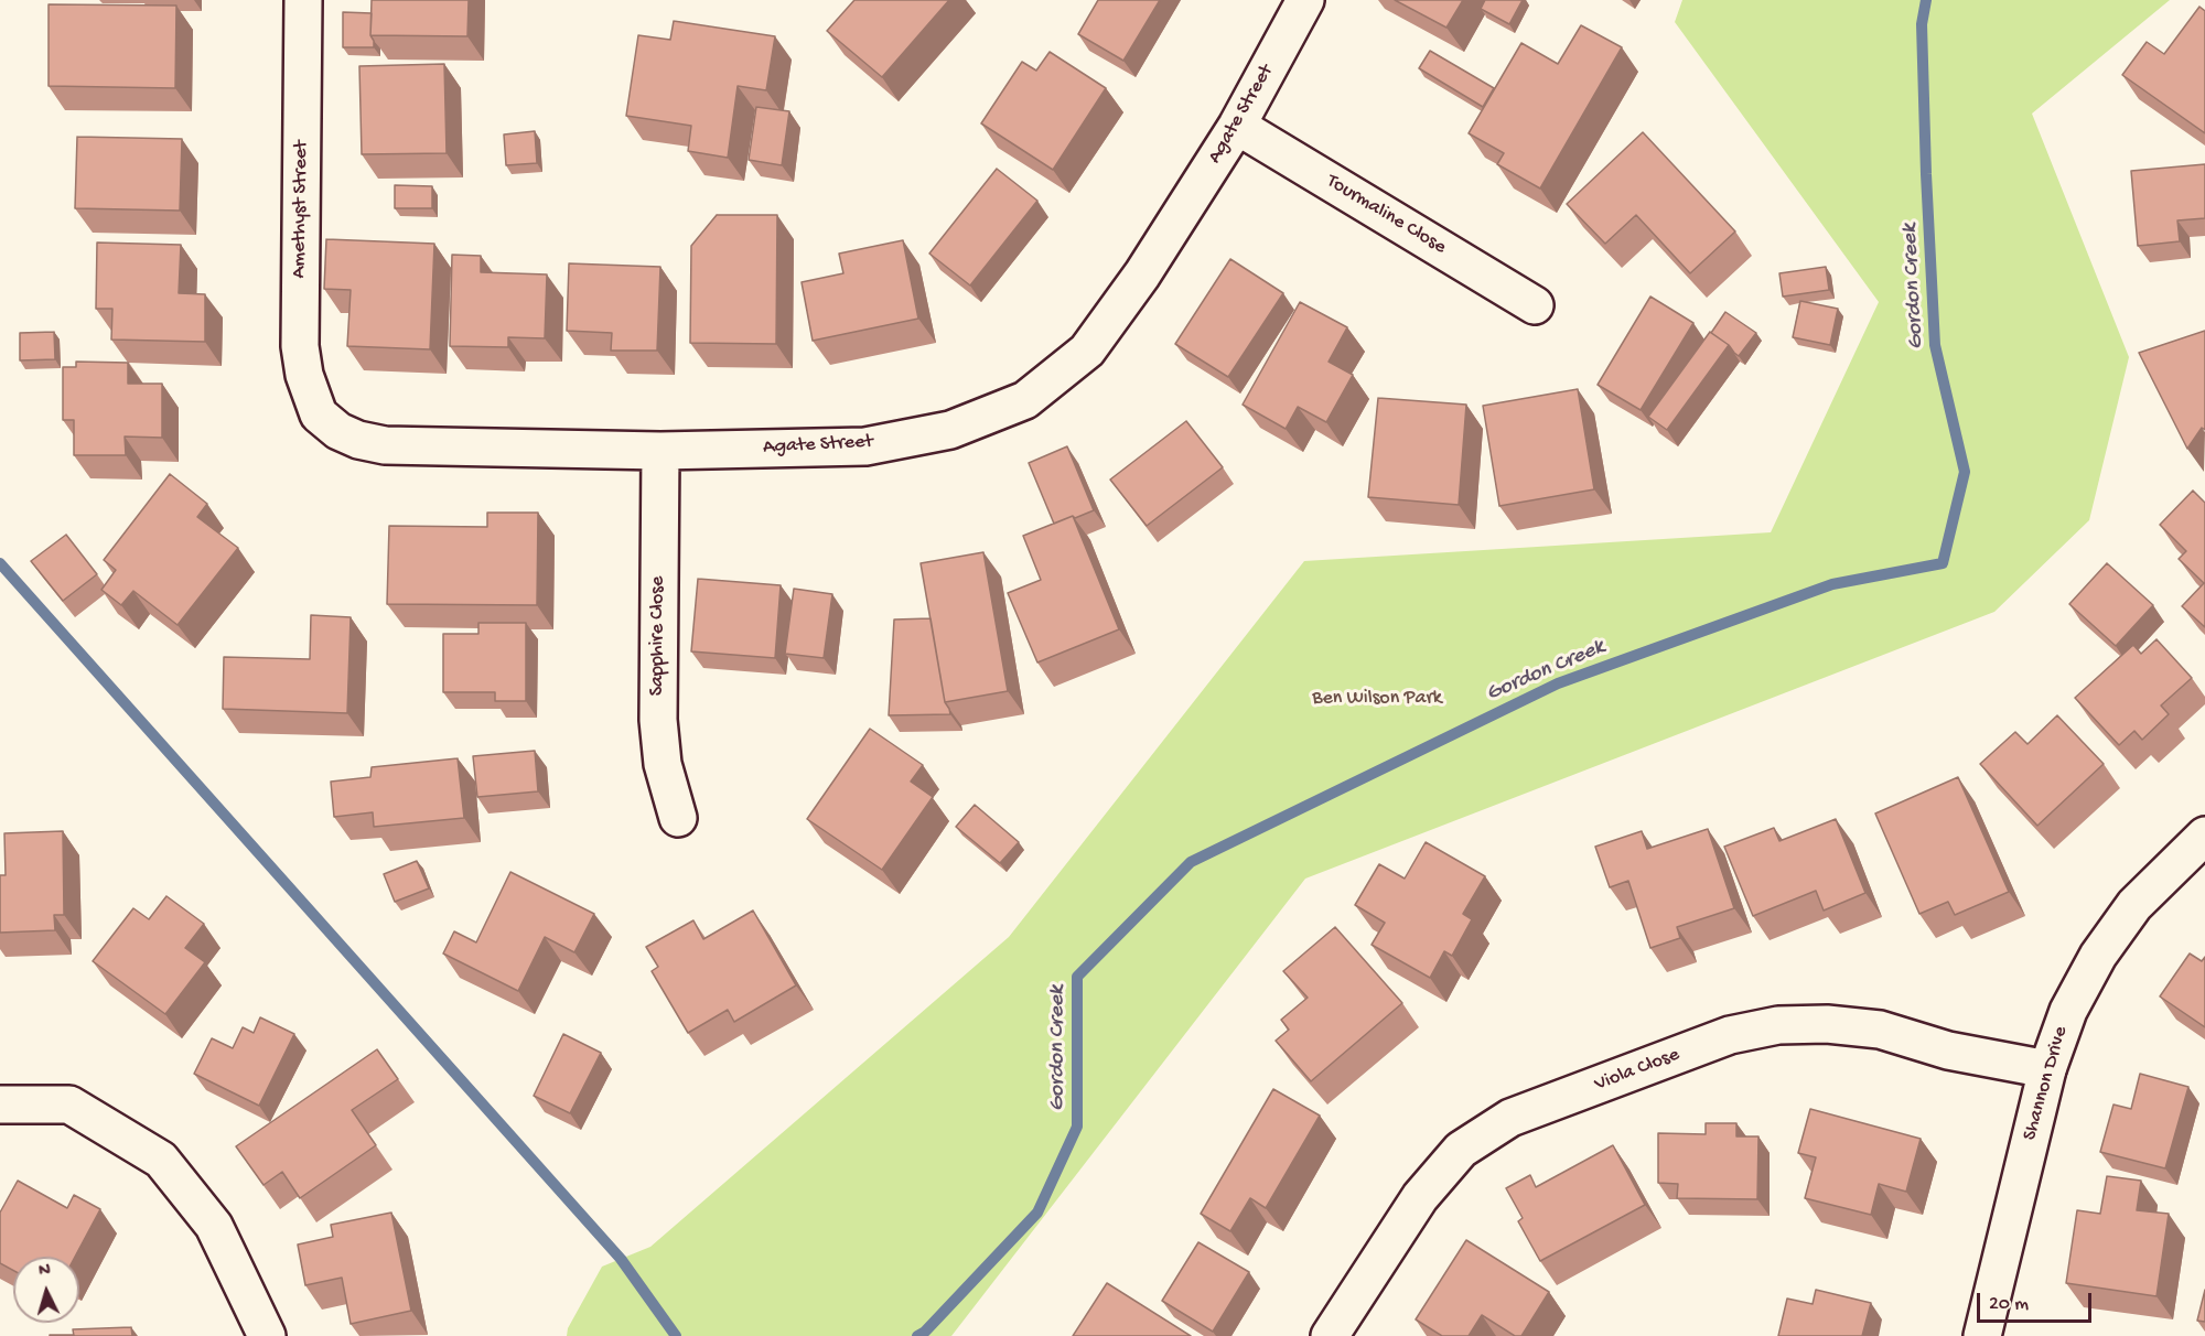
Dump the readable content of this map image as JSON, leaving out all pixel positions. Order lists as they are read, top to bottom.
{
  "streets": {
    "street": [
      "Agate Street",
      "Amethyst Street",
      "Tourmaline Close",
      "Sapphire Close",
      "Viola Close",
      "Shannon Drive"
    ]
  },
  "crossings": [
    ["Agate Street", "Amethyst Street"],
    ["Agate Street", "Tourmaline Close"],
    ["Agate Street", "Sapphire Close"],
    ["Viola Close", "Shannon Drive"]
  ],
  "water": ["Gordon Creek"],
  "parks": ["Ben Wilson Park"],
  "scale_bar": "20 m",
  "north": "top"
}
